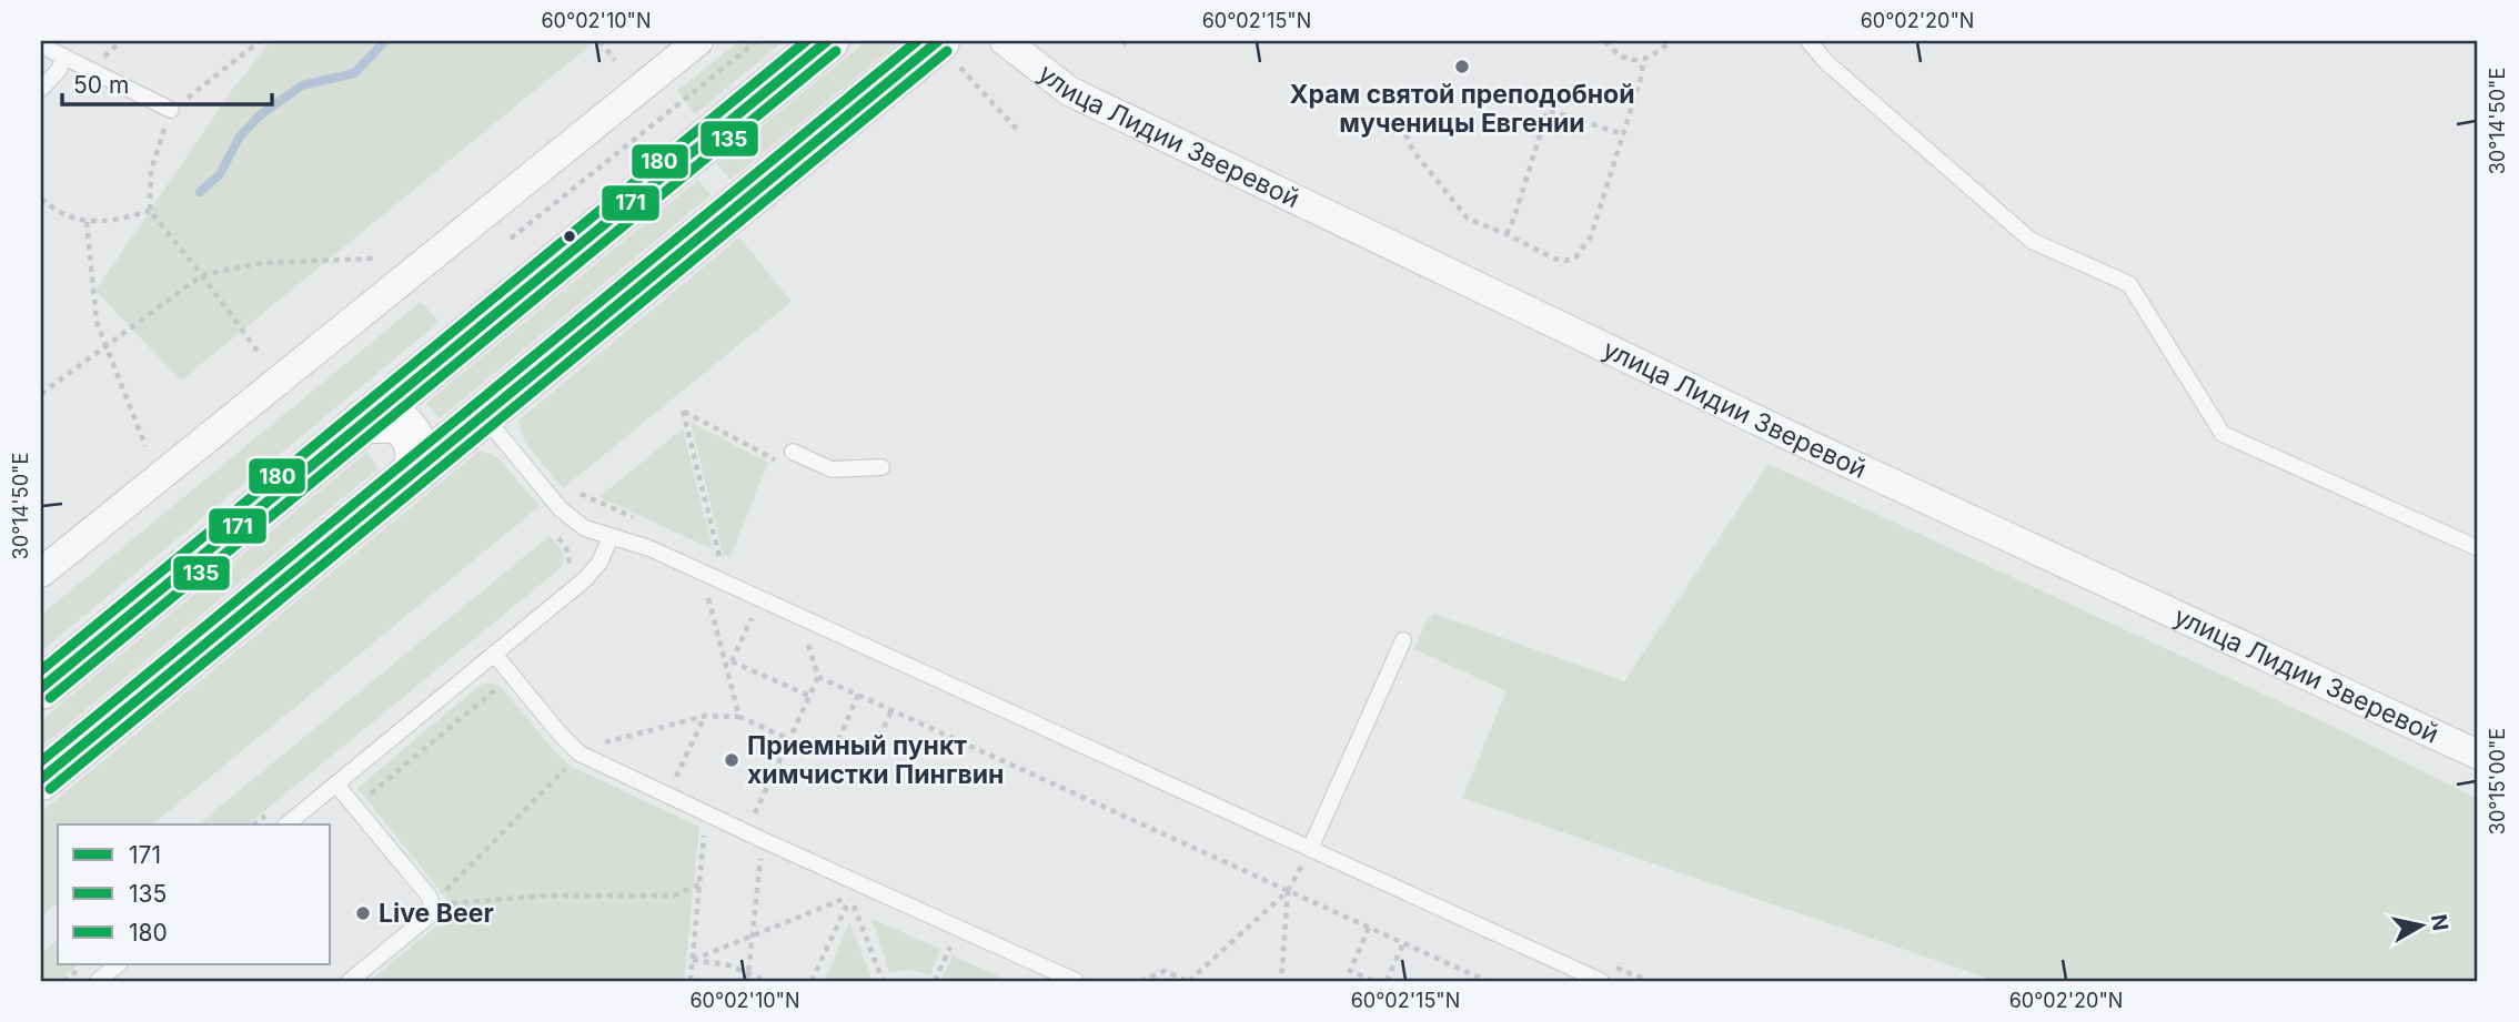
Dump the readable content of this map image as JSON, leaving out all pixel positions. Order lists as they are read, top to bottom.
{
  "streets": {
    "street": ["улица Лидии Зверевой"]
  },
  "places": ["Храм святой преподобной мученицы Евгении", "Приемный пункт химчистки Пингвин", "Live Beer"],
  "lines": ["transit line 171", "transit line 180", "transit line 135"],
  "legend": ["171", "135", "180"],
  "scale_bar": "50 m",
  "north": "right",
  "coordinates": [
    "60°02'10\"N",
    "60°02'15\"N",
    "60°02'20\"N",
    "30°14'50\"E",
    "30°15'00\"E"
  ]
}
